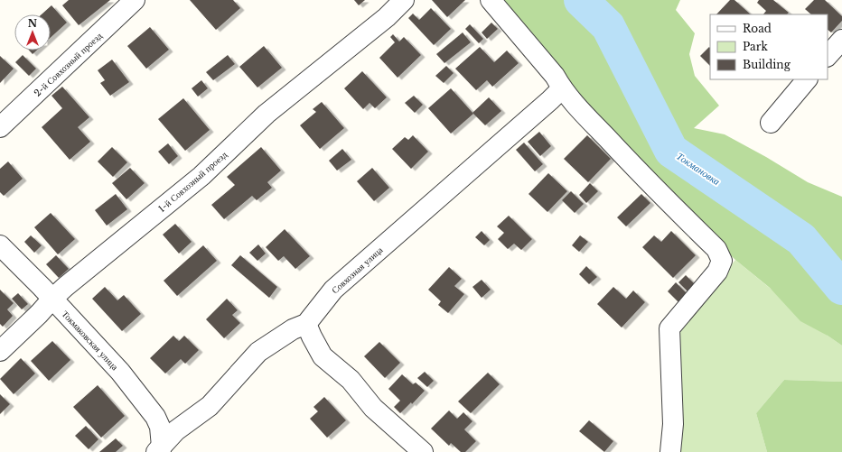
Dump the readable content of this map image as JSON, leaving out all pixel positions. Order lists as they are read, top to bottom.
{
  "streets": {
    "street": [
      "2-й Совхозный проезд",
      "1-й Совхозный проезд",
      "Совхозная улица",
      "Токмаковская улица"
    ]
  },
  "crossings": [
    ["1-й Совхозный проезд", "Токмаковская улица"],
    ["Совхозная улица", "Токмаковская улица"]
  ],
  "water": ["Токмановка"],
  "legend": ["Road", "Park", "Building"],
  "north": "top"
}
